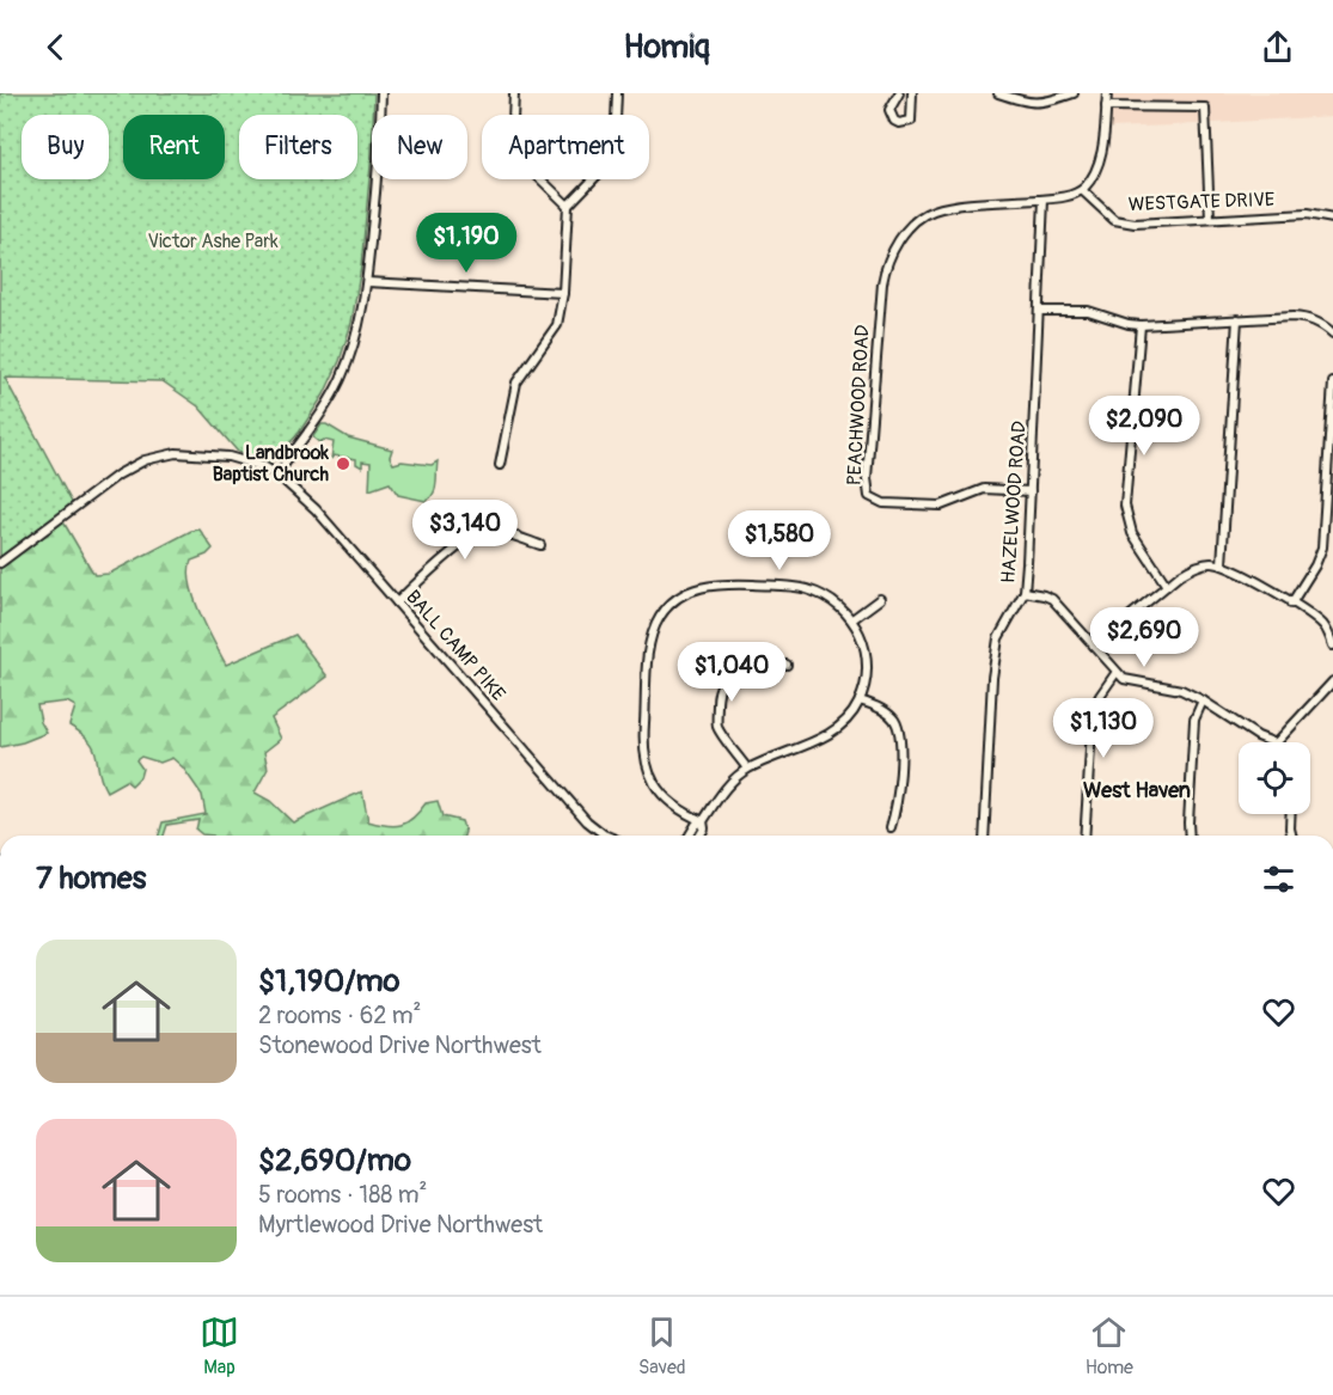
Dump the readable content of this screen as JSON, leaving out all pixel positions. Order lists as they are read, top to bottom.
{
  "streets": {
    "street": [
      "WESTGATE DRIVE",
      "PEACHWOOD ROAD",
      "HAZELWOOD ROAD",
      "BALL CAMP PIKE"
    ]
  },
  "crossings": [
    ["PEACHWOOD ROAD", "HAZELWOOD ROAD"]
  ],
  "districts": ["West Haven"],
  "parks": ["Victor Ashe Park"],
  "places": ["Landbrook Baptist Church"],
  "page": {
    "header": "Homiq",
    "chip": [
      "Buy",
      "Rent",
      "Filters",
      "New",
      "Apartment"
    ],
    "price": [
      "$1,190",
      "$2,090",
      "$3,140",
      "$1,580",
      "$2,690",
      "$1,040",
      "$1,130"
    ],
    "heading": "7 homes",
    "list": [
      {
        "name": "$1,190/mo",
        "note": "2 rooms · 62 m² · Stonewood Drive Northwest"
      },
      {
        "name": "$2,690/mo",
        "note": "5 rooms · 188 m² · Myrtlewood Drive Northwest"
      }
    ],
    "tabs": ["Map", "Saved", "Home"]
  }
}
